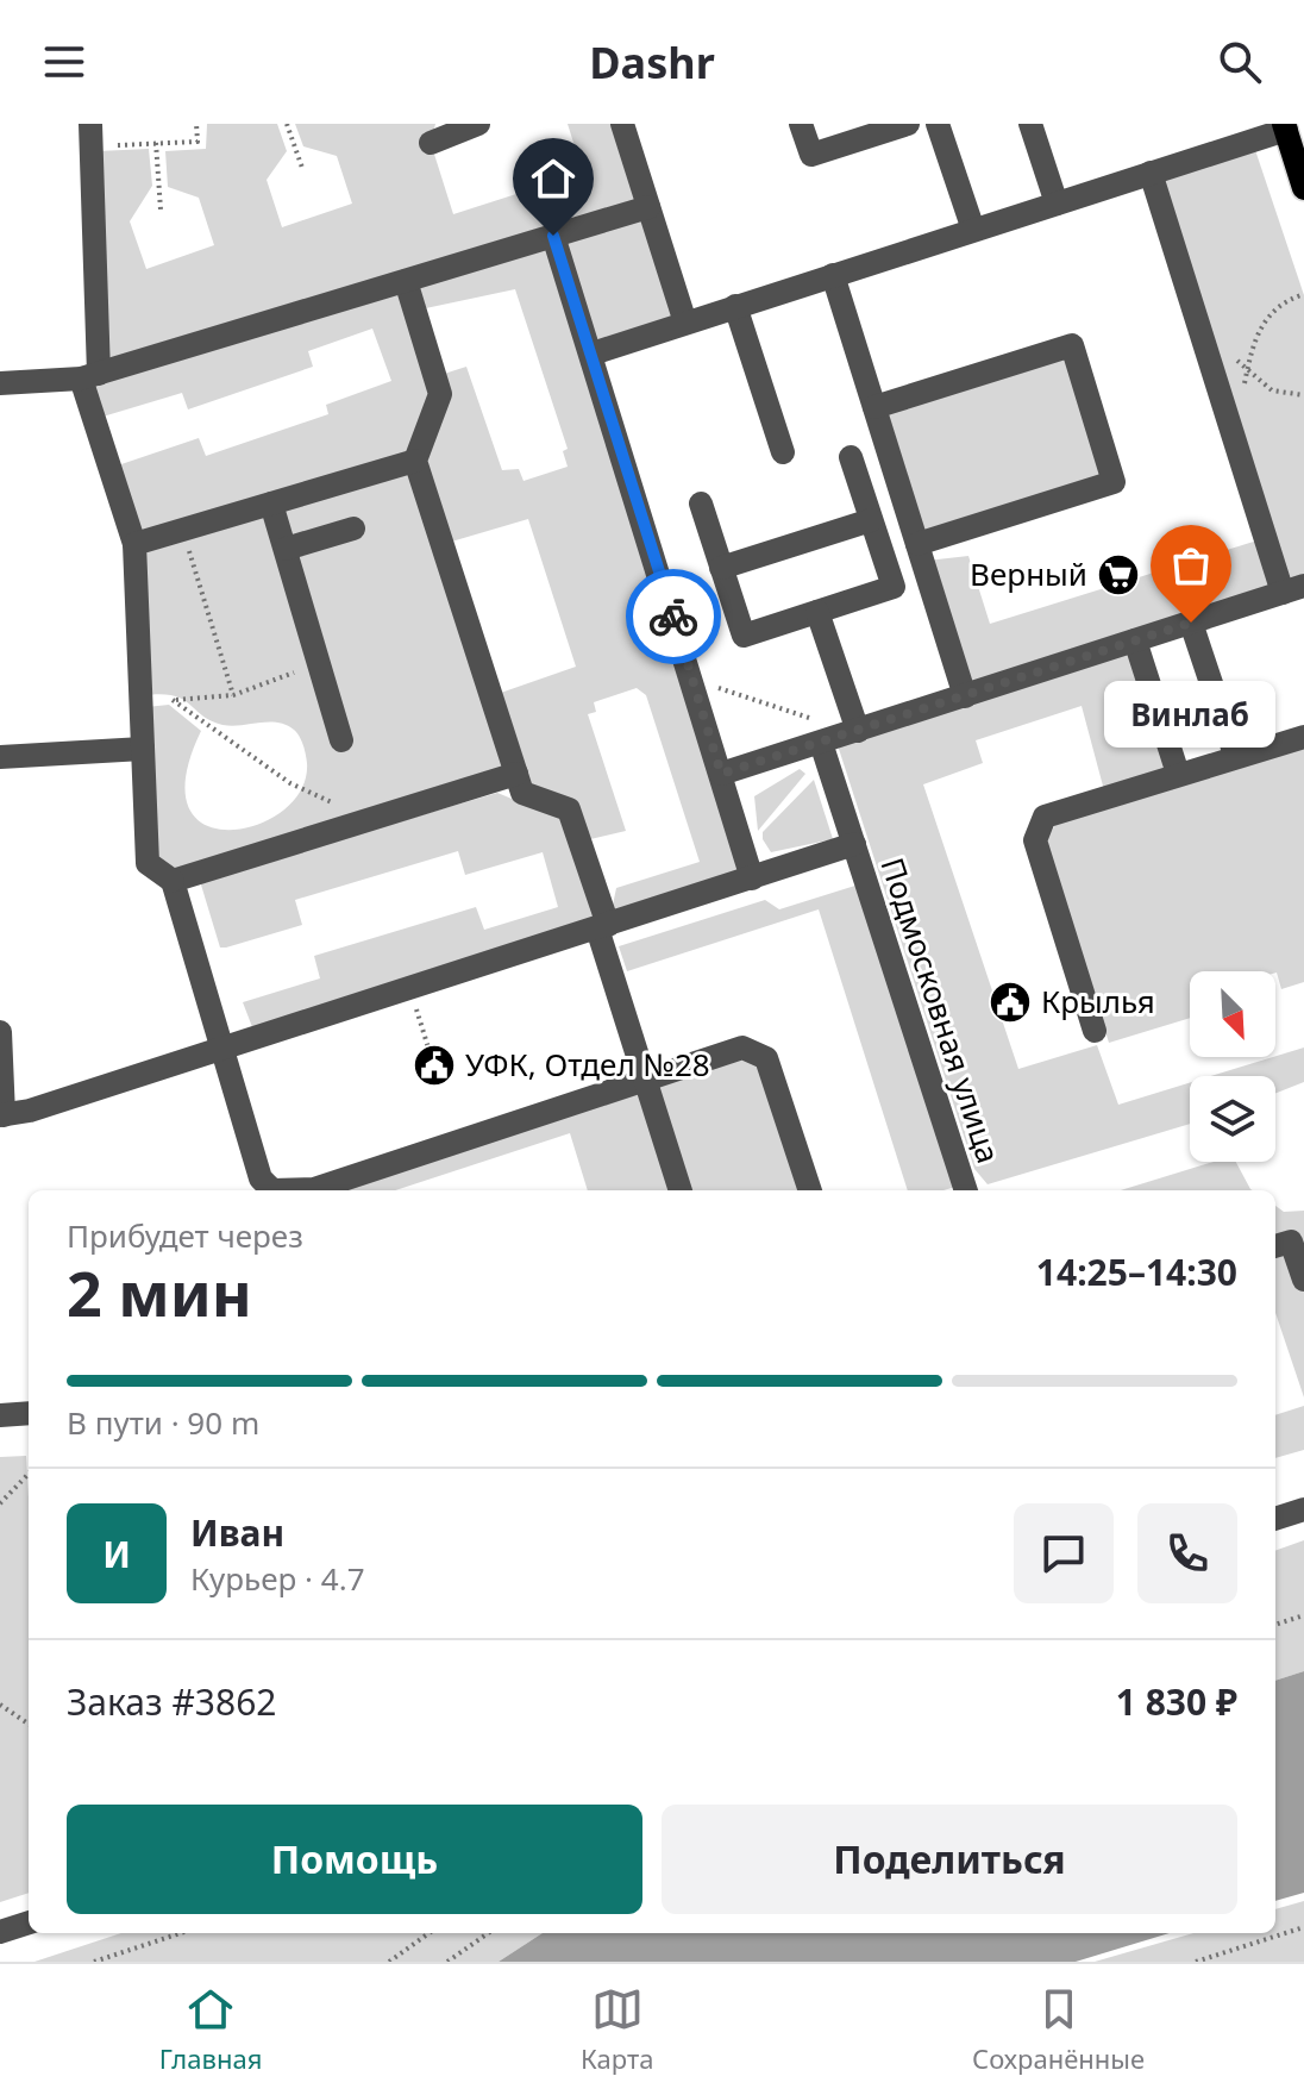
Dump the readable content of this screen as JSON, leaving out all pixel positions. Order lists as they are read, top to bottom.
{
  "streets": {
    "street": ["Подмосковная улица"]
  },
  "places": {
    "supermarket": ["Верный"],
    "other": ["Винлаб"],
    "public building": ["Крылья", "УФК, Отдел №28"]
  },
  "north": "bottom right",
  "page": {
    "header": "Dashr",
    "bubble": "Винлаб",
    "heading": ["2 мин", "Прибудет через", "14:25–14:30"],
    "panel": [
      "Иван",
      "Курьер · 4.7",
      "Заказ #3862",
      "1 830 ₽"
    ],
    "bar": "В пути · 90 m",
    "round": "И",
    "buttons": ["Помощь", "Поделиться"],
    "tabs": ["Главная", "Карта", "Сохранённые"]
  }
}
